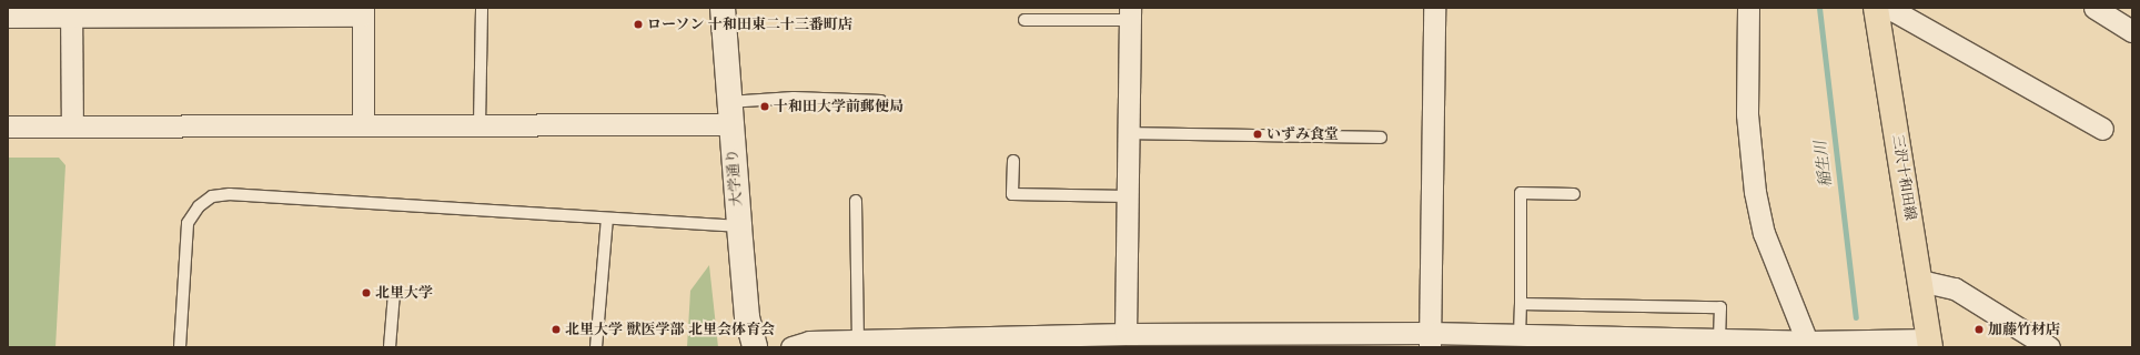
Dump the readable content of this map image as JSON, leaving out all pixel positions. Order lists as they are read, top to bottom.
{
  "streets": {
    "main road": ["三沢十和田線"],
    "street": ["大学通り"]
  },
  "water": ["稲生川"],
  "places": [
    "ローソン 十和田東二十三番町店",
    "十和田大学前郵便局",
    "いずみ食堂",
    "北里大学",
    "北里大学 獣医学部 北里会体育会",
    "加藤竹材店"
  ]
}
